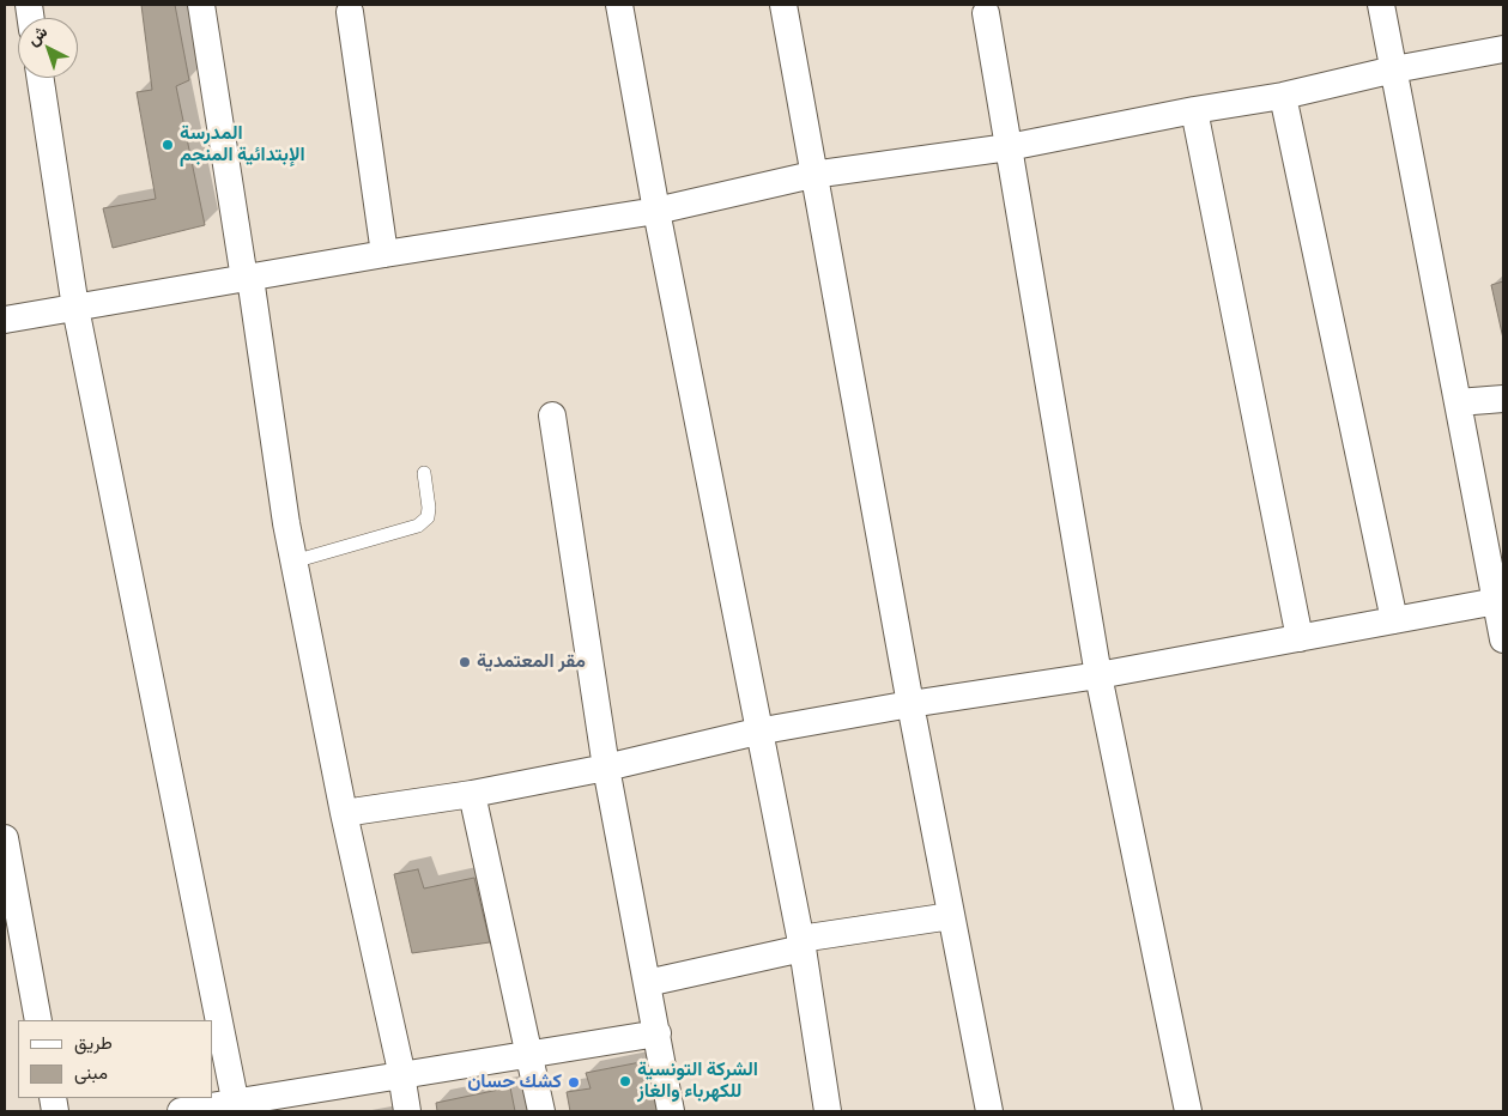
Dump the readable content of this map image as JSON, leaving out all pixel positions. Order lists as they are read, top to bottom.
{
  "places": [
    "المدرسة الإبتدائية المنجم",
    "مقر المعتمدية",
    "الشركة التونسية للكهرباء والغاز",
    "كشك حسان"
  ],
  "legend": ["طريق", "مبنى"],
  "north": "top left"
}
